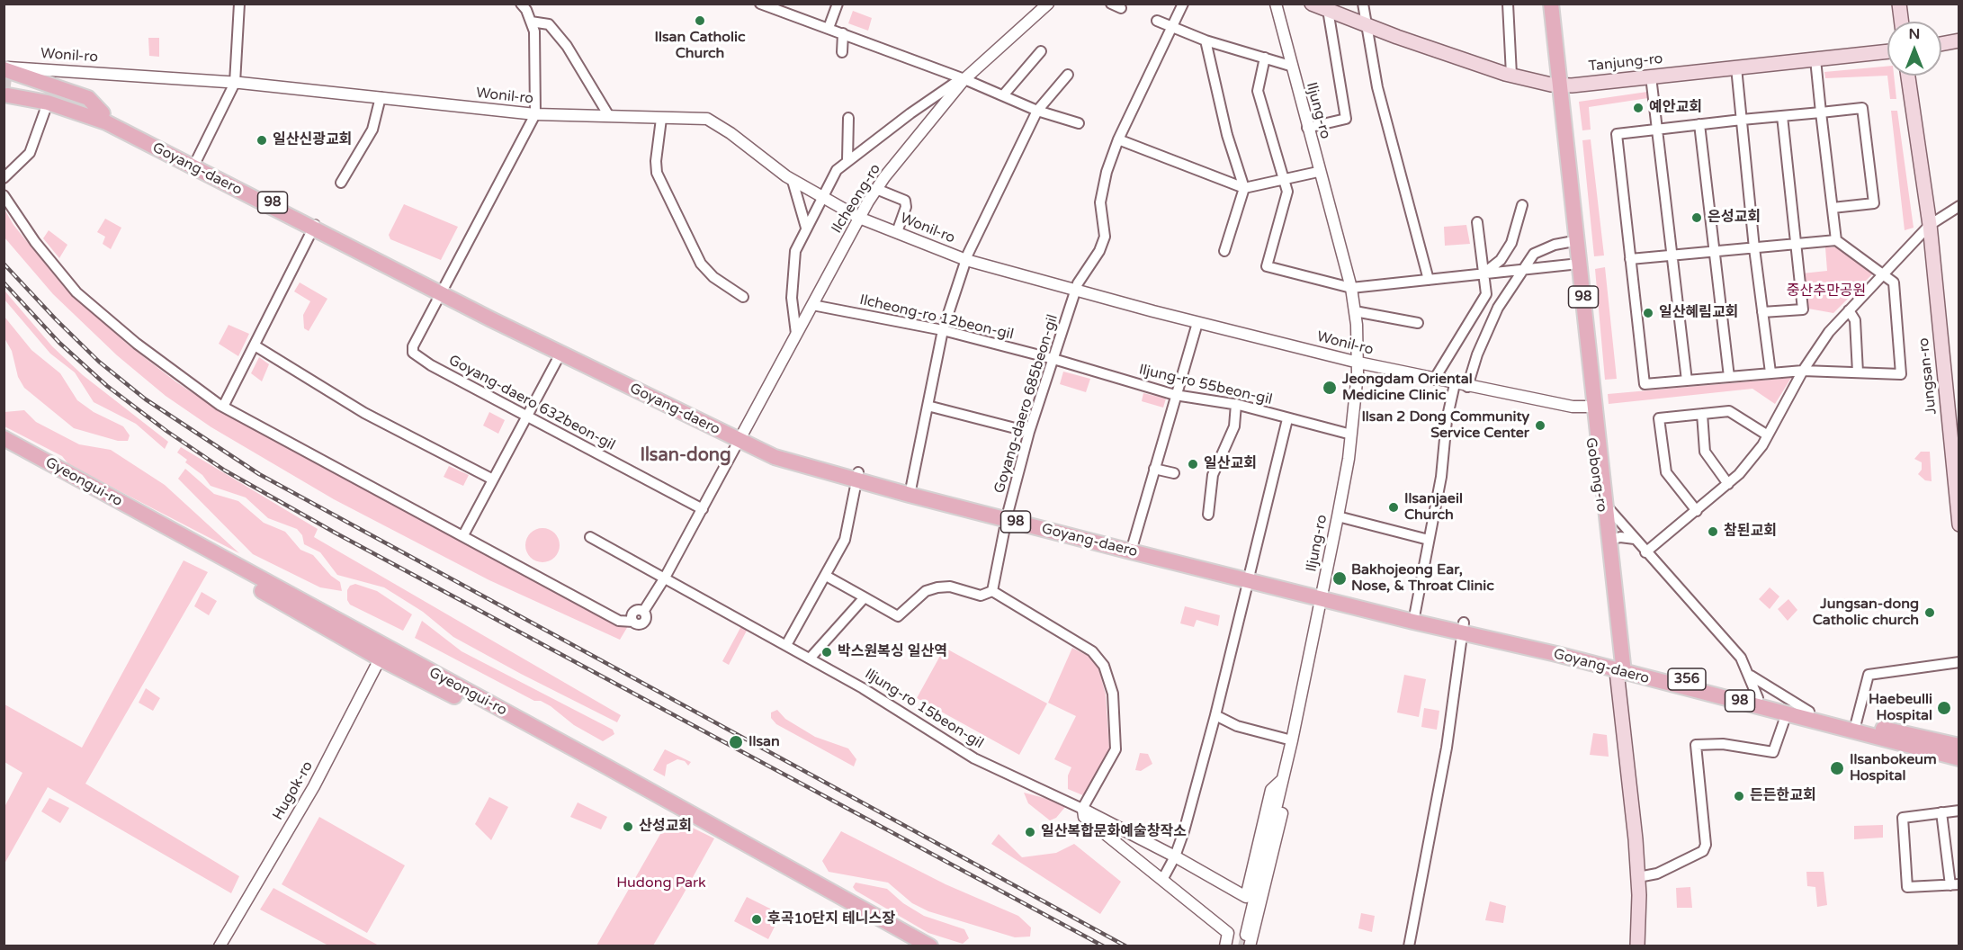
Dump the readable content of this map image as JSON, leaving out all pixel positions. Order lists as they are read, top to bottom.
{
  "streets": {
    "main road": [
      "Tanjung-ro",
      "Goyang-daero",
      "98",
      "Jungsan-ro",
      "Gobong-ro",
      "Gyeongui-ro",
      "356"
    ],
    "street": [
      "Wonil-ro",
      "Iljung-ro",
      "Ilcheong-ro",
      "Ilcheong-ro 12beon-gil",
      "Iljung-ro 55beon-gil",
      "Goyang-daero 632beon-gil",
      "Goyang-daero 685beon-gil",
      "Iljung-ro 15beon-gil",
      "Hugok-ro"
    ]
  },
  "crossings": [
    ["Wonil-ro", "Iljung-ro"],
    ["Wonil-ro", "Ilcheong-ro"],
    ["Wonil-ro", "Goyang-daero 685beon-gil"],
    ["Wonil-ro", "Gobong-ro"],
    ["Tanjung-ro", "Gobong-ro"],
    ["Iljung-ro", "Goyang-daero"],
    ["Iljung-ro", "Iljung-ro 55beon-gil"],
    ["Iljung-ro", "Iljung-ro 15beon-gil"],
    ["Goyang-daero", "Ilcheong-ro"],
    ["Goyang-daero", "Goyang-daero 632beon-gil"],
    ["Goyang-daero", "Goyang-daero 685beon-gil"],
    ["Goyang-daero", "Gobong-ro"],
    ["Ilcheong-ro", "Ilcheong-ro 12beon-gil"],
    ["Ilcheong-ro 12beon-gil", "Iljung-ro 55beon-gil"],
    ["Ilcheong-ro 12beon-gil", "Goyang-daero 685beon-gil"],
    ["Iljung-ro 55beon-gil", "Goyang-daero 685beon-gil"],
    ["Gyeongui-ro", "Hugok-ro"]
  ],
  "districts": ["Ilsan-dong"],
  "parks": ["중산추만공원", "Hudong Park"],
  "places": [
    "Ilsan Catholic Church",
    "예안교회",
    "일산신광교회",
    "은성교회",
    "일산혜림교회",
    "Jeongdam Oriental Medicine Clinic",
    "Ilsan 2 Dong Community Service Center",
    "일산교회",
    "Ilsanjaeil Church",
    "참된교회",
    "Bakhojeong Ear, Nose, & Throat Clinic",
    "Jungsan-dong Catholic church",
    "박스원복싱 일산역",
    "Haebeulli Hospital",
    "Ilsan",
    "Ilsanbokeum Hospital",
    "든든한교회",
    "산성교회",
    "일산복합문화예술창작소",
    "후곡10단지 테니스장"
  ],
  "north": "top"
}
